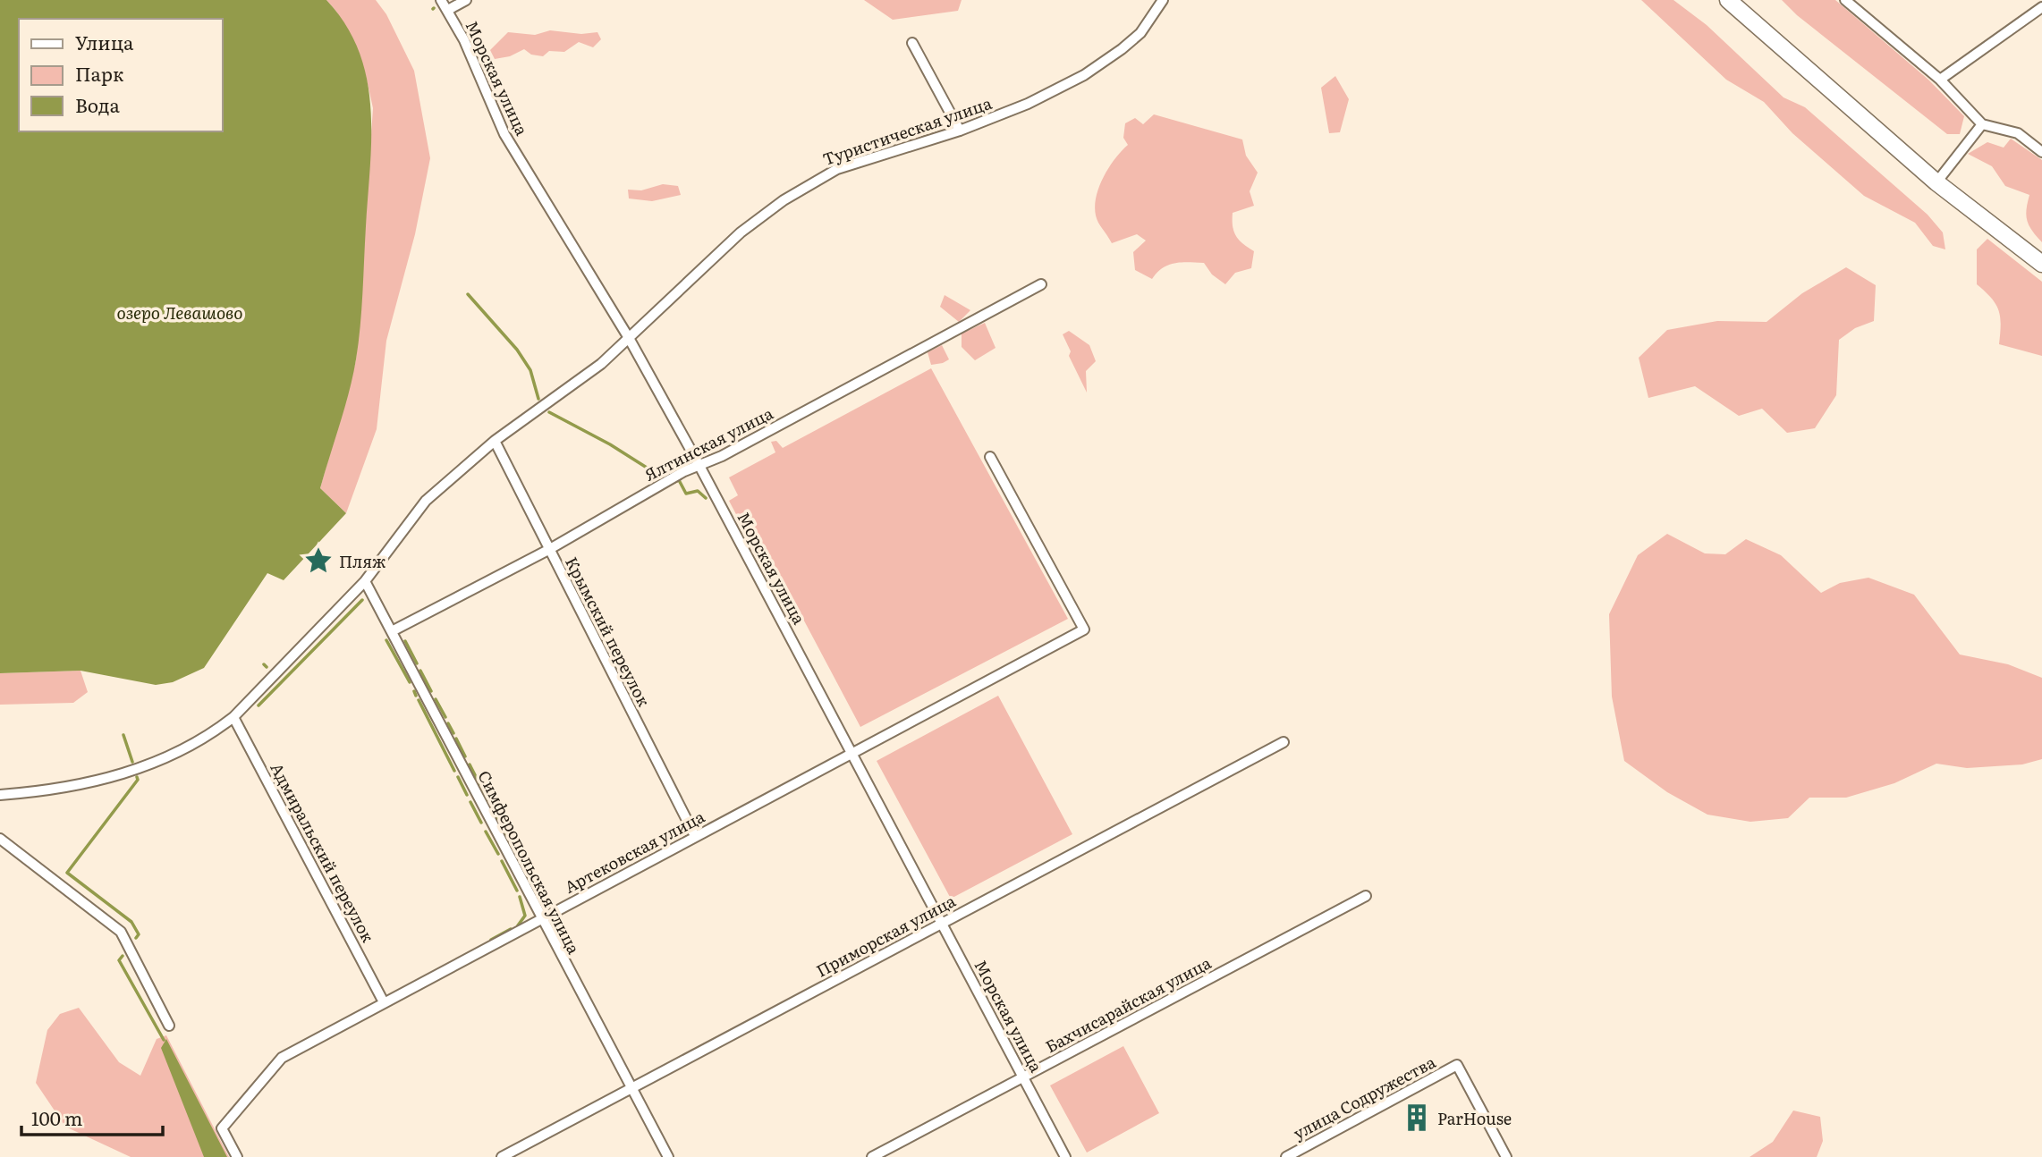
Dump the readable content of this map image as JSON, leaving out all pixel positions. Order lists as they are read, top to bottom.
{
  "streets": {
    "street": [
      "Морская улица",
      "Туристическая улица",
      "Ялтинская улица",
      "Крымский переулок",
      "Артековская улица",
      "Адмиральский переулок",
      "Симферопольская улица",
      "Приморская улица",
      "Бахчисарайская улица",
      "улица Содружества"
    ]
  },
  "crossings": [
    ["Морская улица", "Туристическая улица"],
    ["Морская улица", "Ялтинская улица"],
    ["Морская улица", "Артековская улица"],
    ["Морская улица", "Приморская улица"],
    ["Морская улица", "Бахчисарайская улица"],
    ["Туристическая улица", "Крымский переулок"],
    ["Туристическая улица", "Адмиральский переулок"],
    ["Туристическая улица", "Симферопольская улица"],
    ["Ялтинская улица", "Крымский переулок"],
    ["Ялтинская улица", "Симферопольская улица"],
    ["Крымский переулок", "Артековская улица"],
    ["Артековская улица", "Адмиральский переулок"],
    ["Артековская улица", "Симферопольская улица"],
    ["Симферопольская улица", "Приморская улица"]
  ],
  "water": ["озеро Левашово"],
  "places": {
    "place": ["Пляж"],
    "building": ["ParHouse"]
  },
  "legend": ["Улица", "Парк", "Вода"],
  "scale_bar": "100 m"
}
